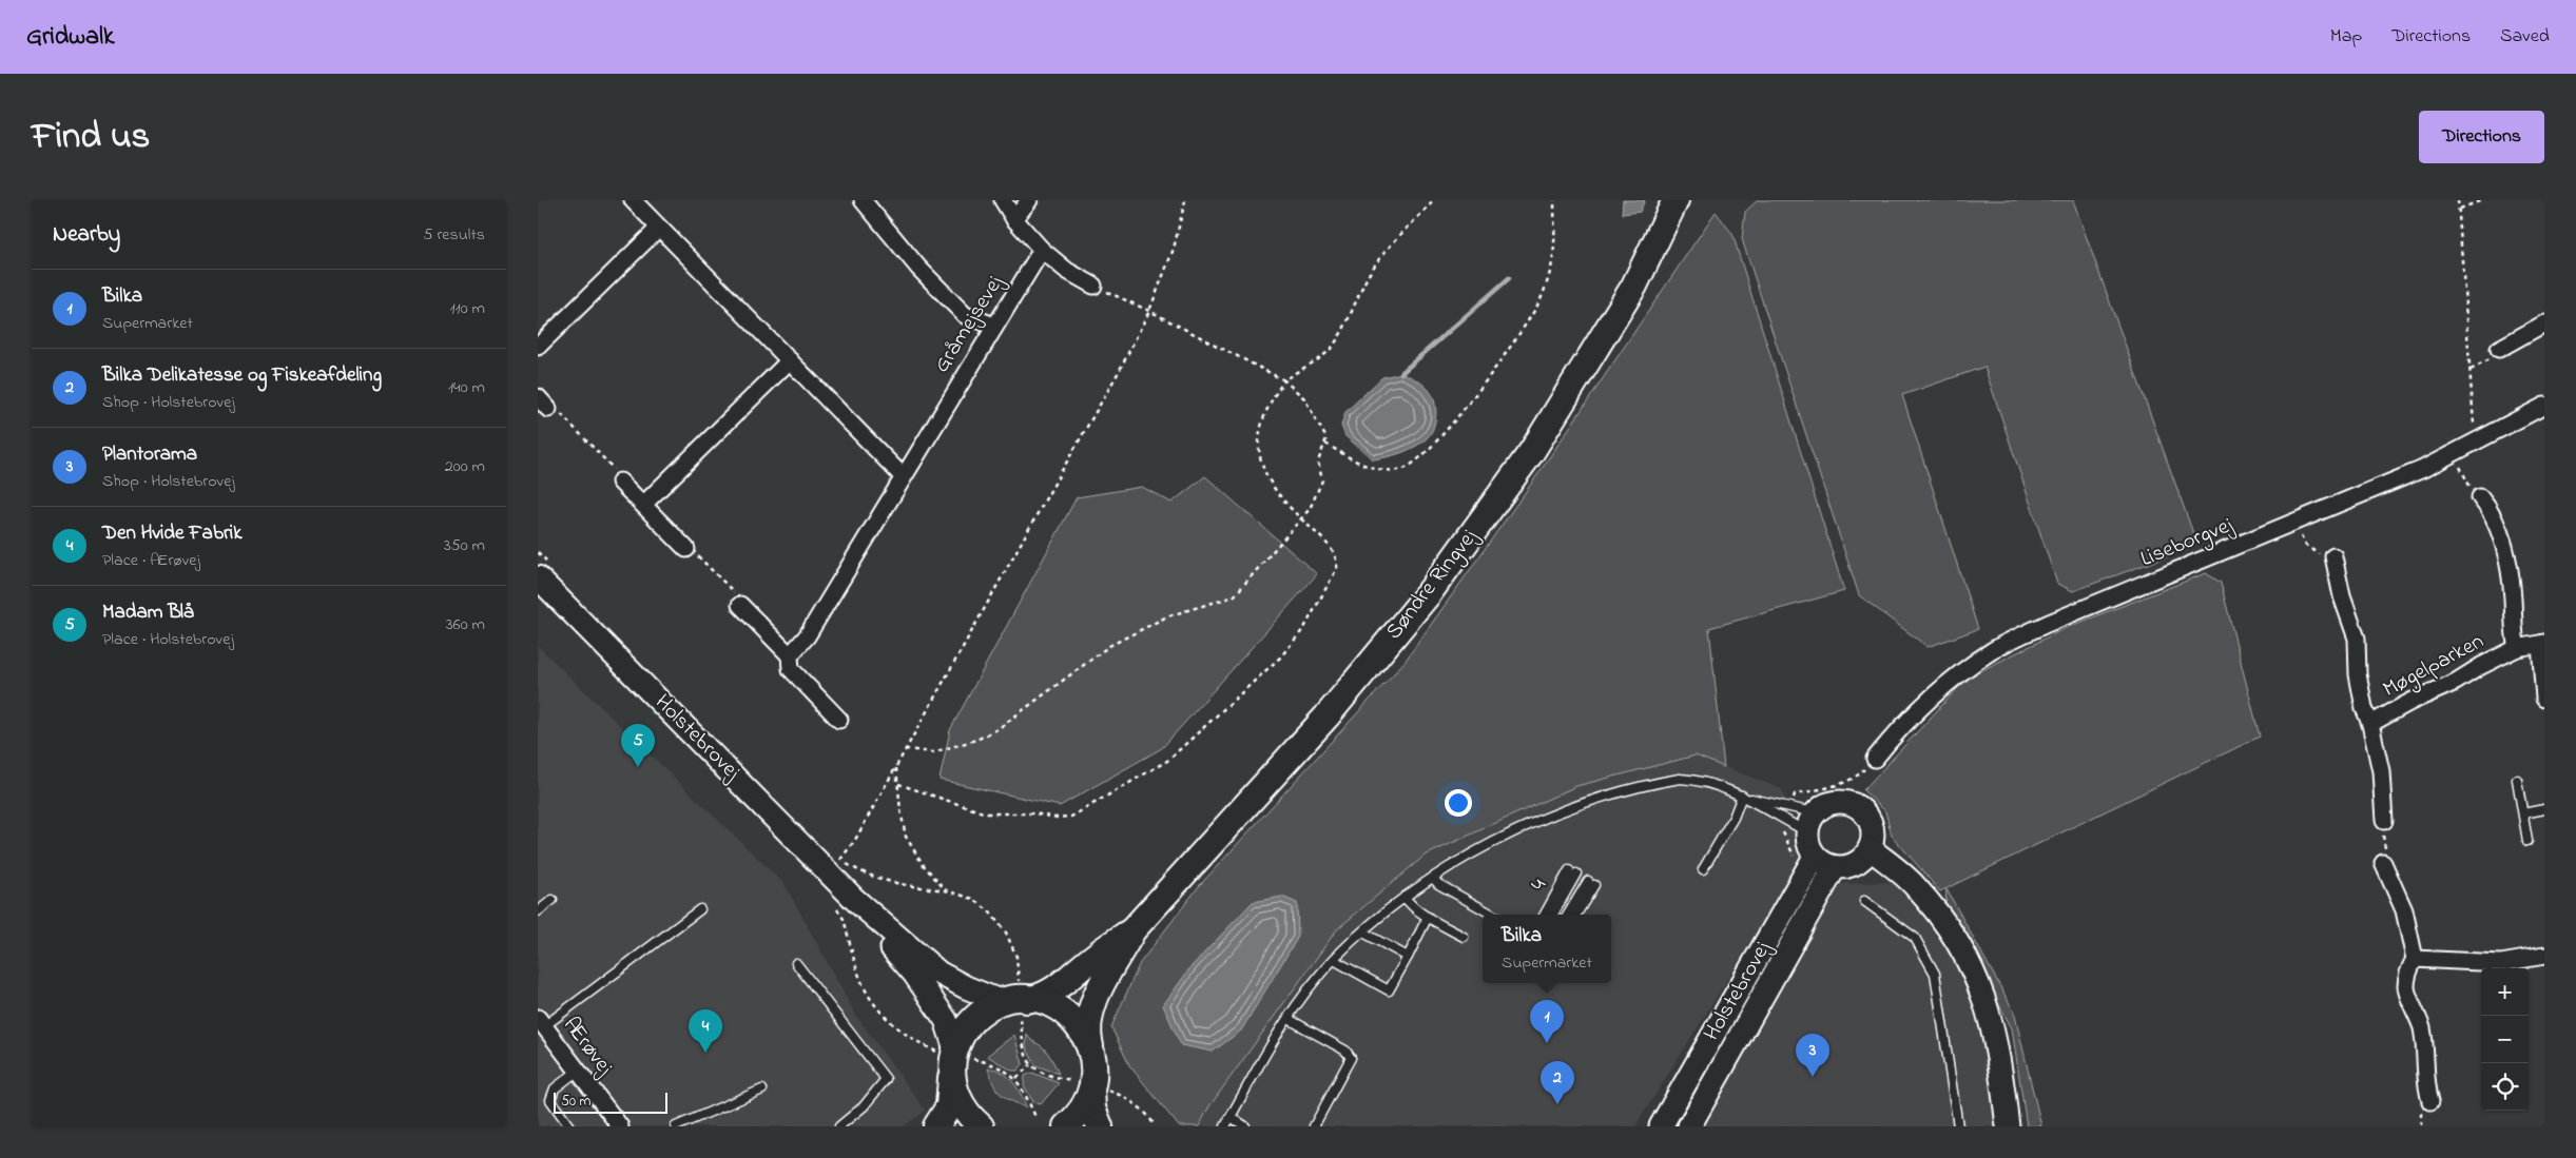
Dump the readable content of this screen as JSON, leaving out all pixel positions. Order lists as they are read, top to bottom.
{
  "streets": {
    "main road": ["Søndre Ringvej"],
    "street": [
      "Gråmejsevej",
      "Liseborgvej",
      "Møgelparken",
      "Holstebrovej",
      "Ærøvej"
    ],
    "lane": ["4"]
  },
  "crossings": [
    ["Søndre Ringvej", "Holstebrovej"]
  ],
  "scale_bar": "50 m",
  "page": {
    "header": "Gridwalk",
    "nav": ["Map", "Directions", "Saved"],
    "title": "Find us",
    "buttons": "Directions",
    "heading": ["Nearby", "5 results"],
    "list": [
      {
        "mark": "1",
        "name": "Bilka",
        "note": "Supermarket",
        "value": "110 m"
      },
      {
        "mark": "2",
        "name": "Bilka Delikatesse og Fiskeafdeling",
        "note": "Shop · Holstebrovej",
        "value": "140 m"
      },
      {
        "mark": "3",
        "name": "Plantorama",
        "note": "Shop · Holstebrovej",
        "value": "200 m"
      },
      {
        "mark": "4",
        "name": "Den Hvide Fabrik",
        "note": "Place · Ærøvej",
        "value": "350 m"
      },
      {
        "mark": "5",
        "name": "Madam Blå",
        "note": "Place · Holstebrovej",
        "value": "360 m"
      }
    ],
    "pins": [
      "5",
      "1",
      "4",
      "3",
      "2"
    ],
    "popup": ["Bilka", "Supermarket"],
    "map_buttons": ["+", "−"],
    "scale": "50 m"
  }
}
